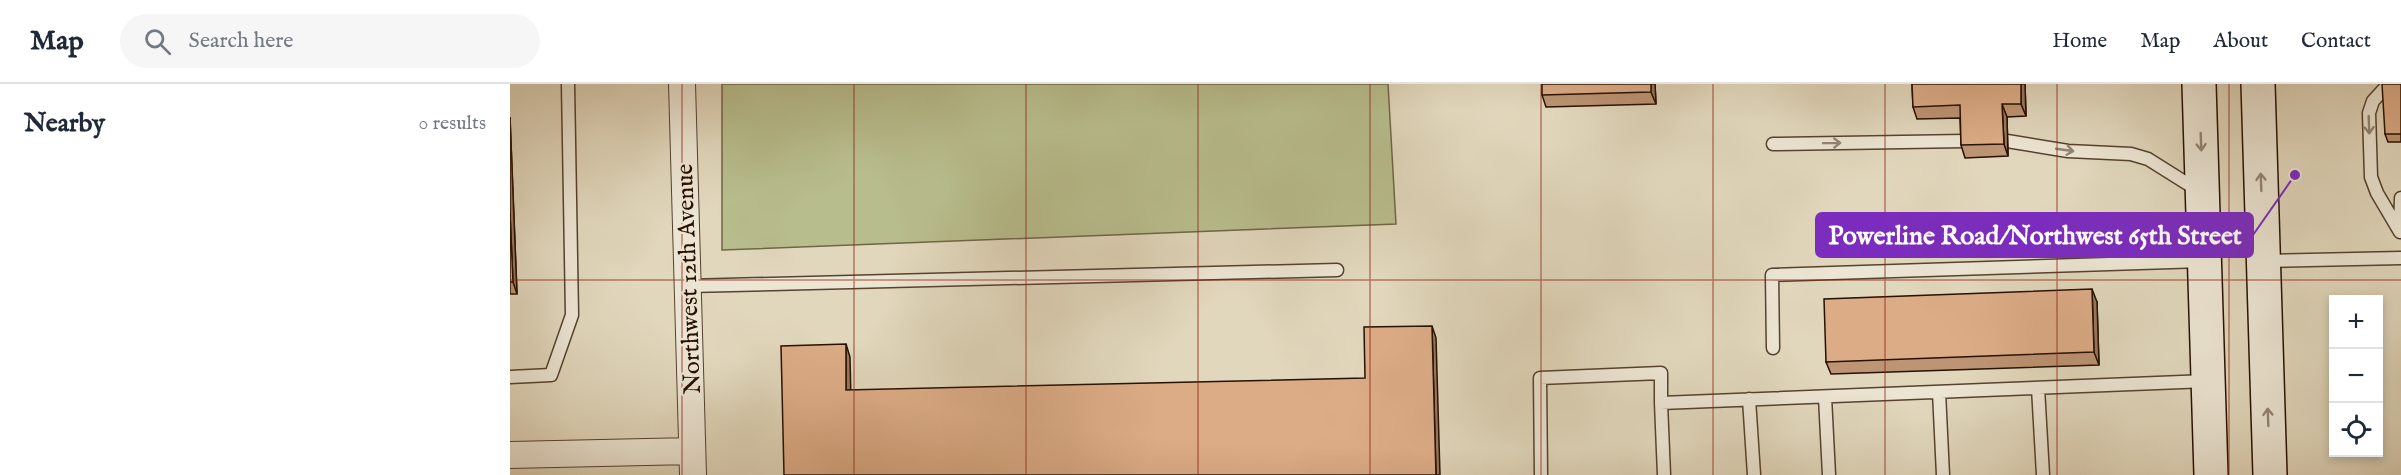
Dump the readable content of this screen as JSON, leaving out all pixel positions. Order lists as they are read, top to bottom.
{
  "streets": {
    "street": ["Northwest 12th Avenue"]
  },
  "places": ["Powerline Road/Northwest 65th Street"],
  "page": {
    "header": "Map",
    "search": "Search here",
    "nav": [
      "Home",
      "Map",
      "About",
      "Contact"
    ],
    "heading": ["Nearby", "0 results"],
    "map_buttons": ["+", "−"]
  }
}
